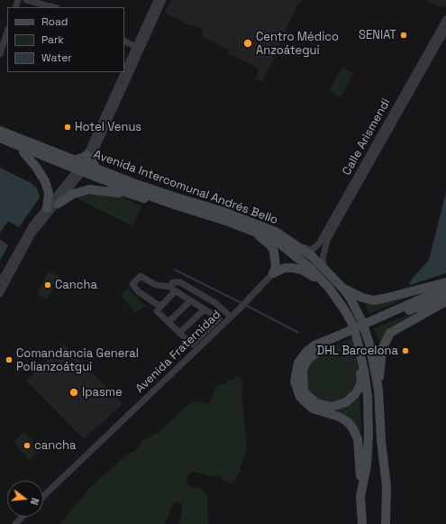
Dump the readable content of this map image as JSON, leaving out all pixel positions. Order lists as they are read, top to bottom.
{
  "streets": {
    "main road": ["Avenida Intercomunal Andrés Bello"],
    "street": ["Calle Arismendi", "Avenida Fraternidad"]
  },
  "crossings": [
    ["Calle Arismendi", "Avenida Intercomunal Andrés Bello"]
  ],
  "places": [
    "SENIAT",
    "Centro Médico Anzoátegui",
    "Hotel Venus",
    "Cancha",
    "DHL Barcelona",
    "Comandancia General Polianzoátgui",
    "Ipasme",
    "cancha"
  ],
  "legend": ["Road", "Park", "Water"],
  "north": "right"
}
